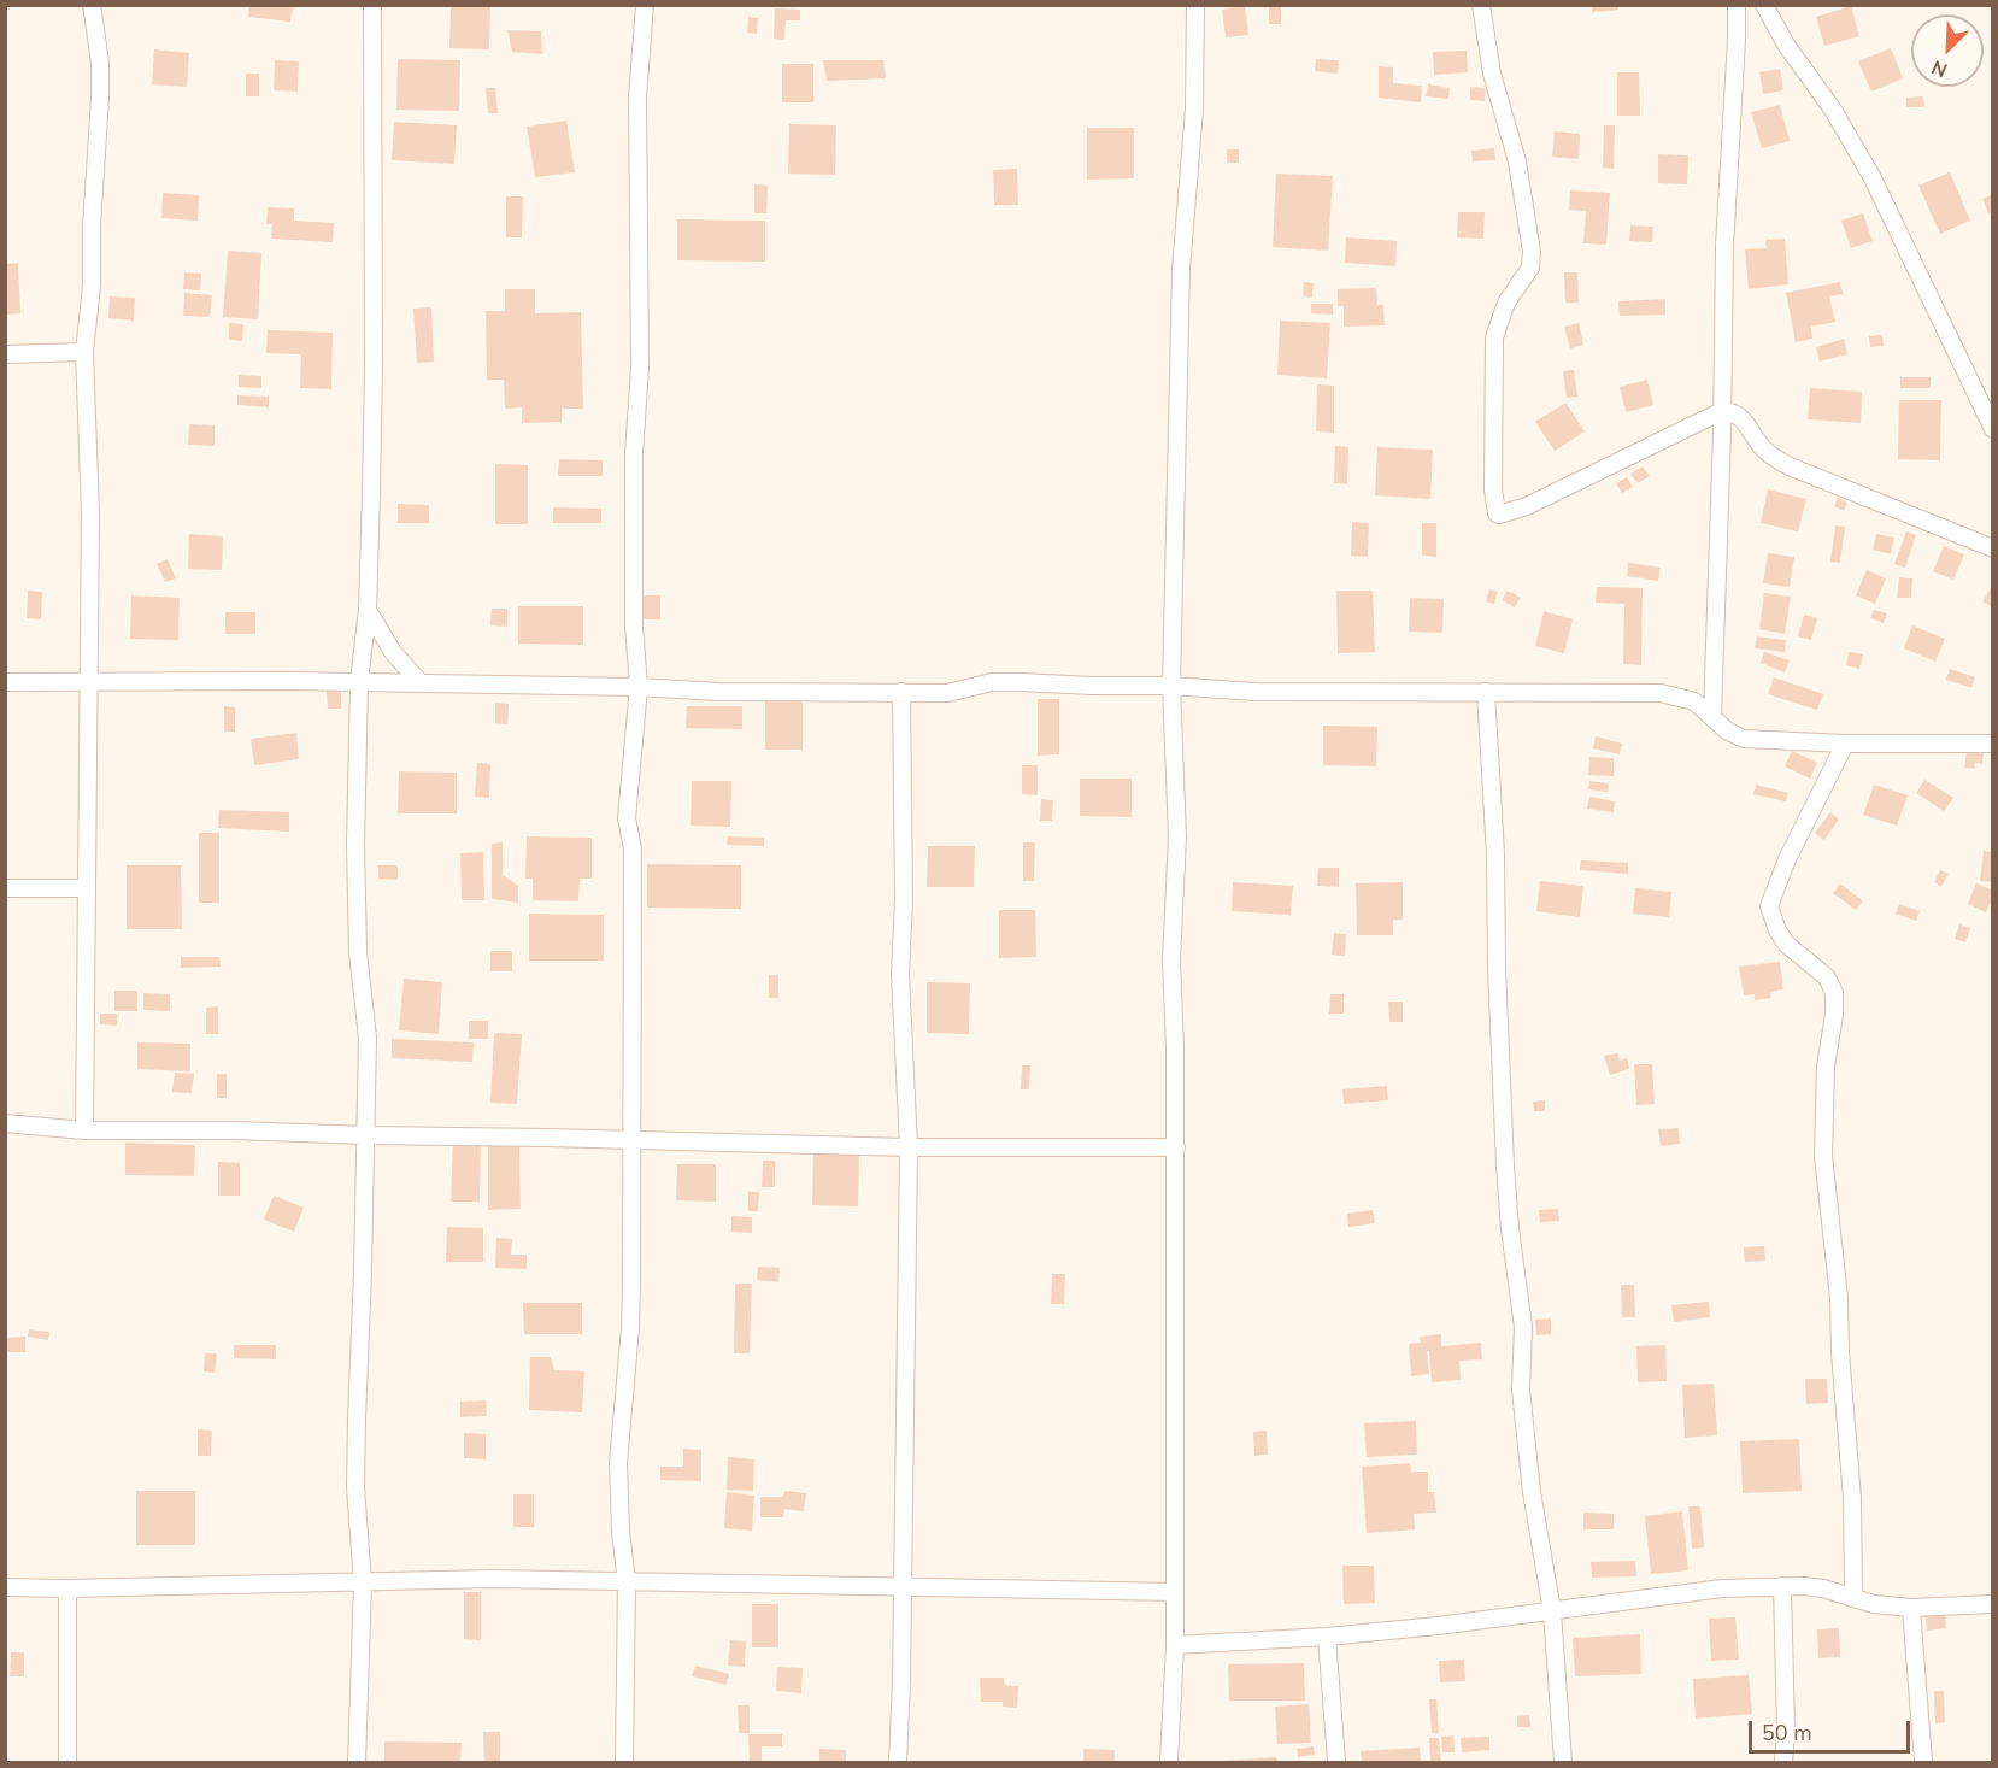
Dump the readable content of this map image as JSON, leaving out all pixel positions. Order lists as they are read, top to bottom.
{
  "scale_bar": "50 m",
  "north": "bottom left"
}
